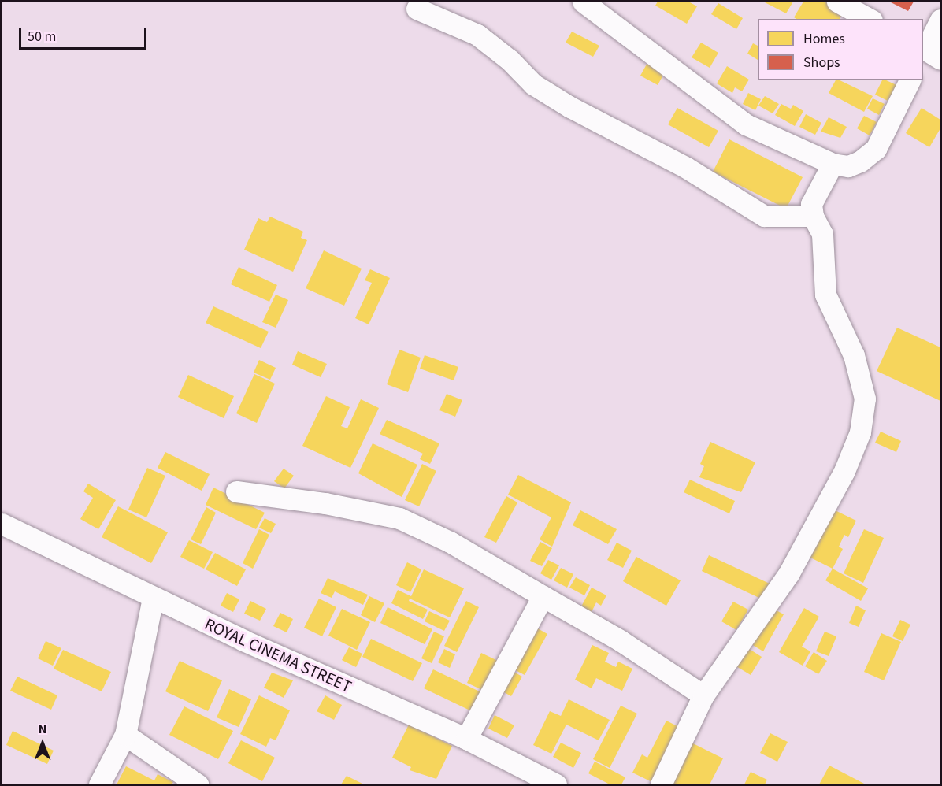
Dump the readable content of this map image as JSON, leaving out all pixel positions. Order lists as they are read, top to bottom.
{
  "streets": {
    "street": ["ROYAL CINEMA STREET"]
  },
  "legend": ["Homes", "Shops"],
  "scale_bar": "50 m",
  "north": "top"
}
